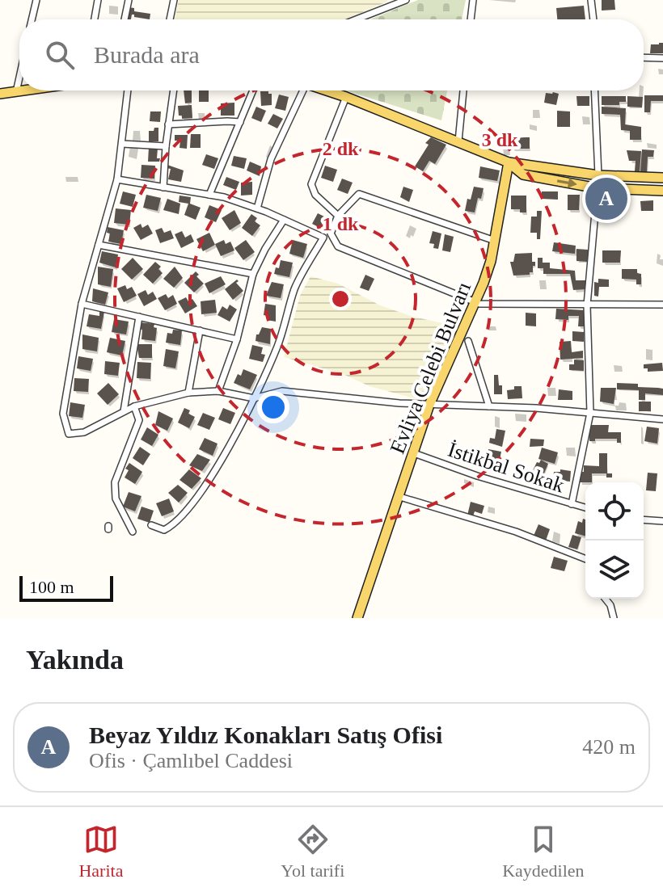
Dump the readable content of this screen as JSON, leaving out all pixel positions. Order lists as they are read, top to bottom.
{
  "streets": {
    "main road": ["Evliya Celebi Bulvarı"],
    "street": ["İstikbal Sokak"]
  },
  "crossings": [
    ["Evliya Celebi Bulvarı", "İstikbal Sokak"]
  ],
  "scale_bar": "100 m",
  "page": {
    "search": "Burada ara",
    "pins": "A",
    "scale": "100 m",
    "heading": "Yakında",
    "list": [
      {
        "mark": "A",
        "name": "Beyaz Yıldız Konakları Satış Ofisi",
        "note": "Ofis · Çamlıbel Caddesi",
        "value": "420 m"
      }
    ],
    "nav": ["Harita", "Yol tarifi", "Kaydedilen"]
  },
  "rings": ["3 dk", "2 dk", "1 dk"]
}
